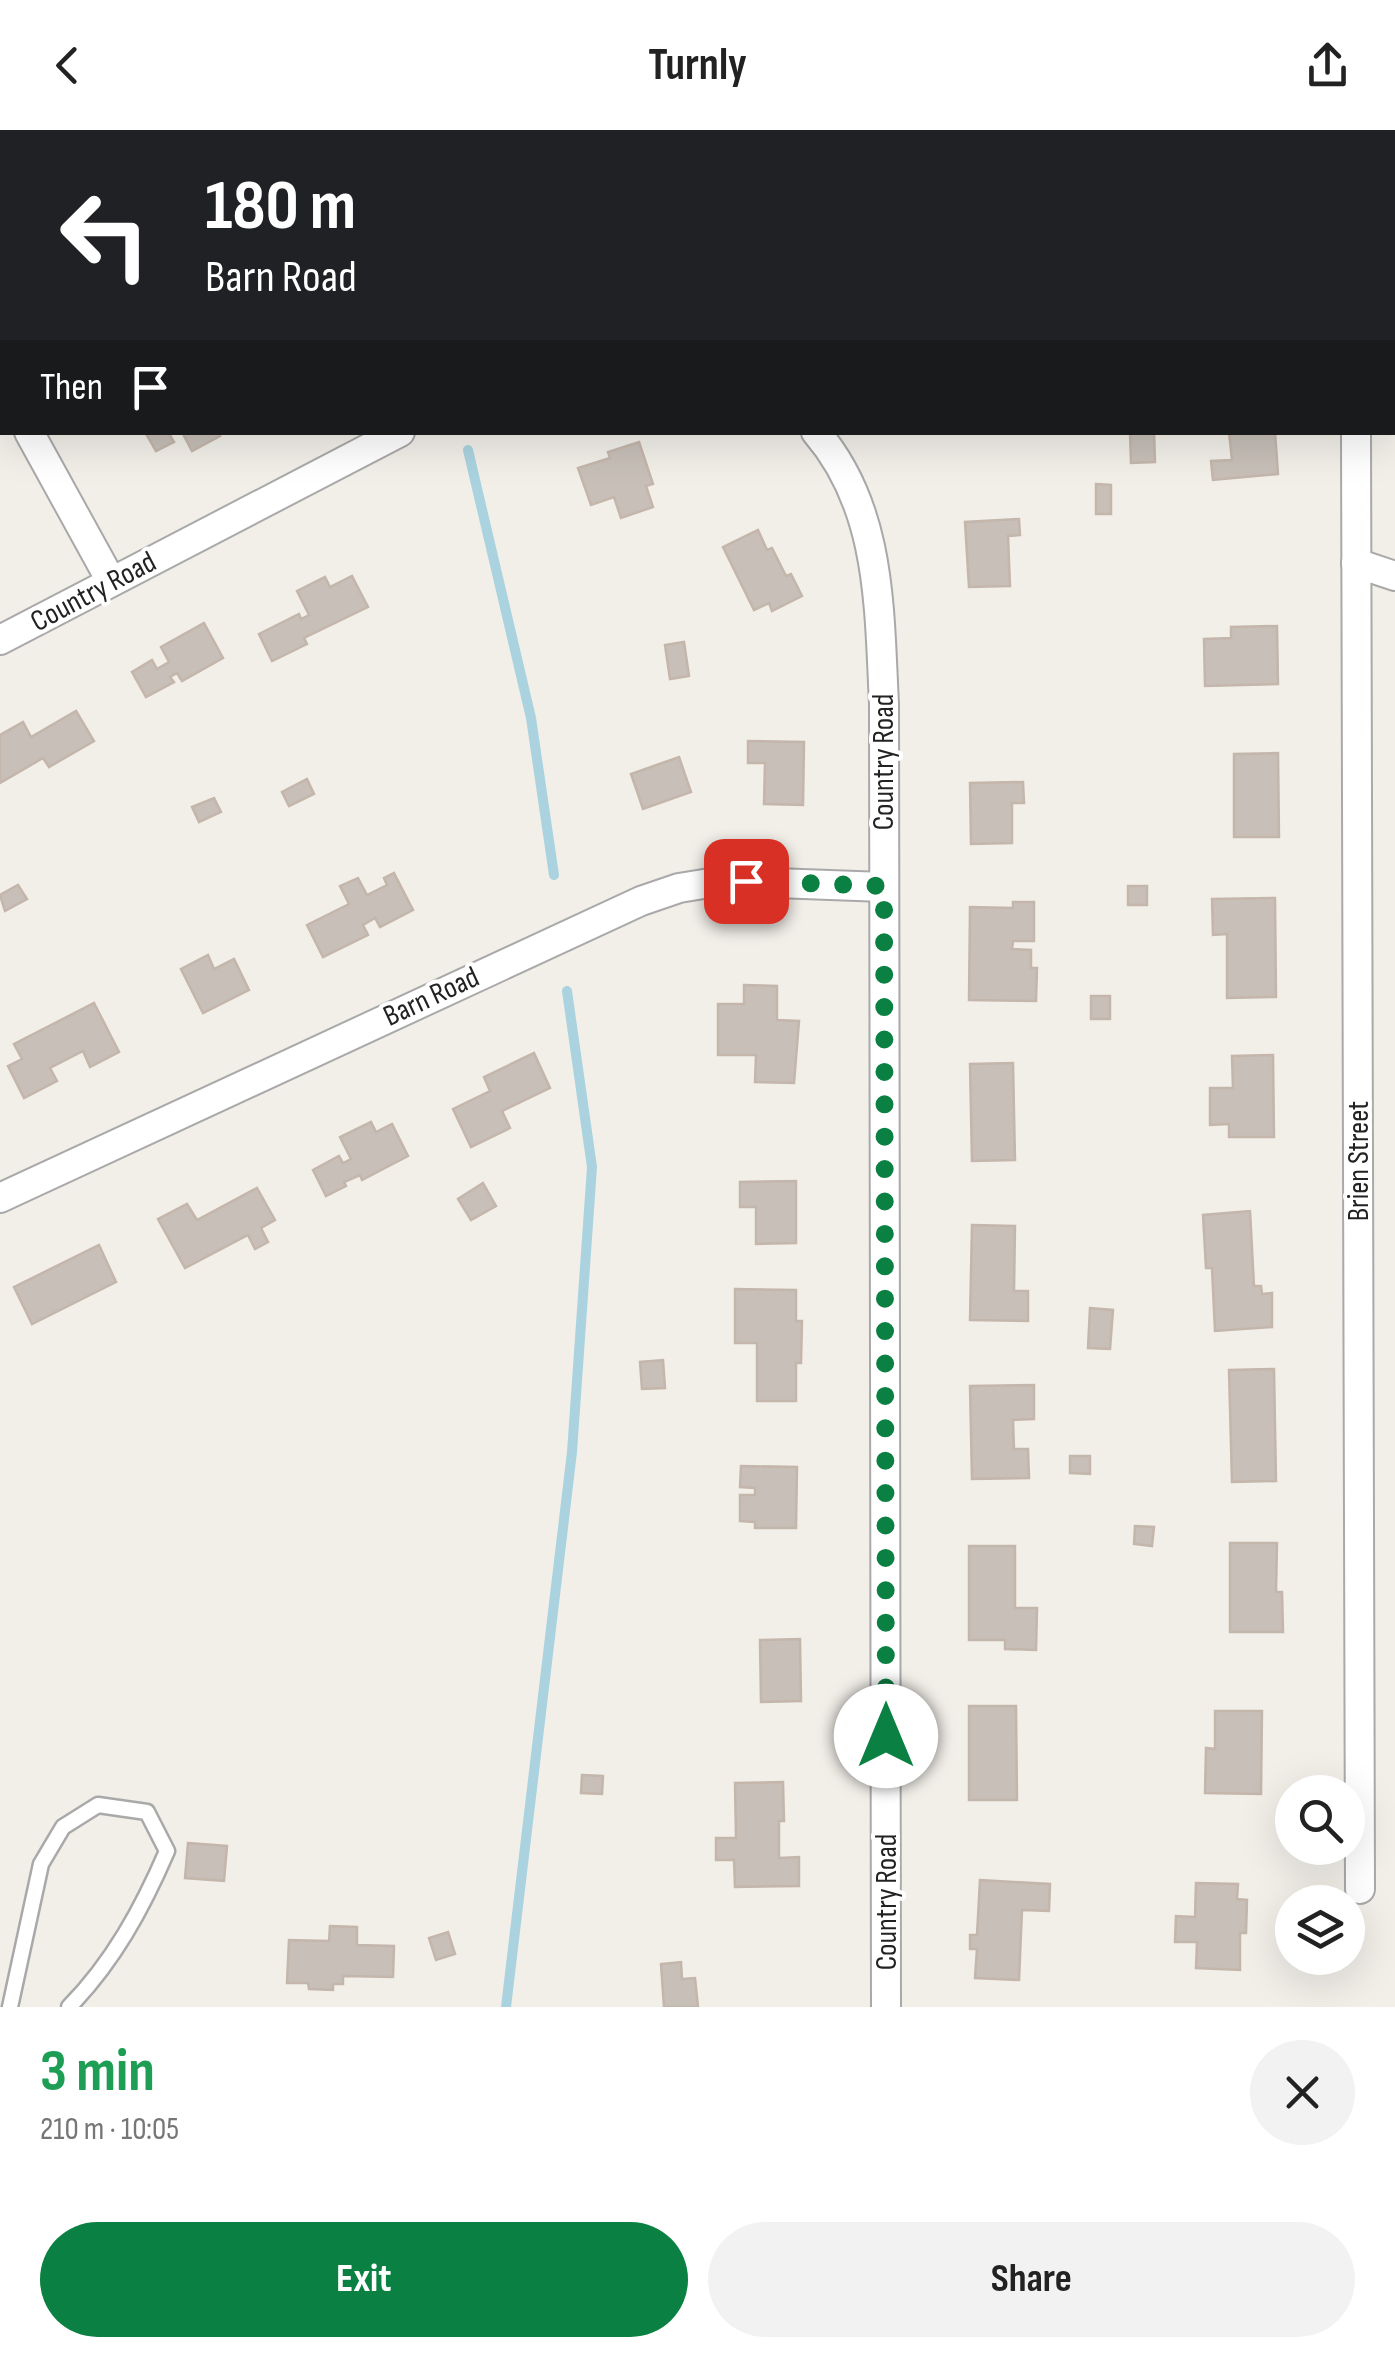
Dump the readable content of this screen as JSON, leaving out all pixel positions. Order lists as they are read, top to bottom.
{
  "streets": {
    "street": ["Country Road", "Barn Road", "Brien Street"]
  },
  "crossings": [
    ["Country Road", "Barn Road"]
  ],
  "page": {
    "header": "Turnly",
    "turn": ["180 m", "Barn Road"],
    "then": "Then",
    "heading": ["3 min", "210 m · 10:05"],
    "buttons": ["Exit", "Share"]
  }
}
